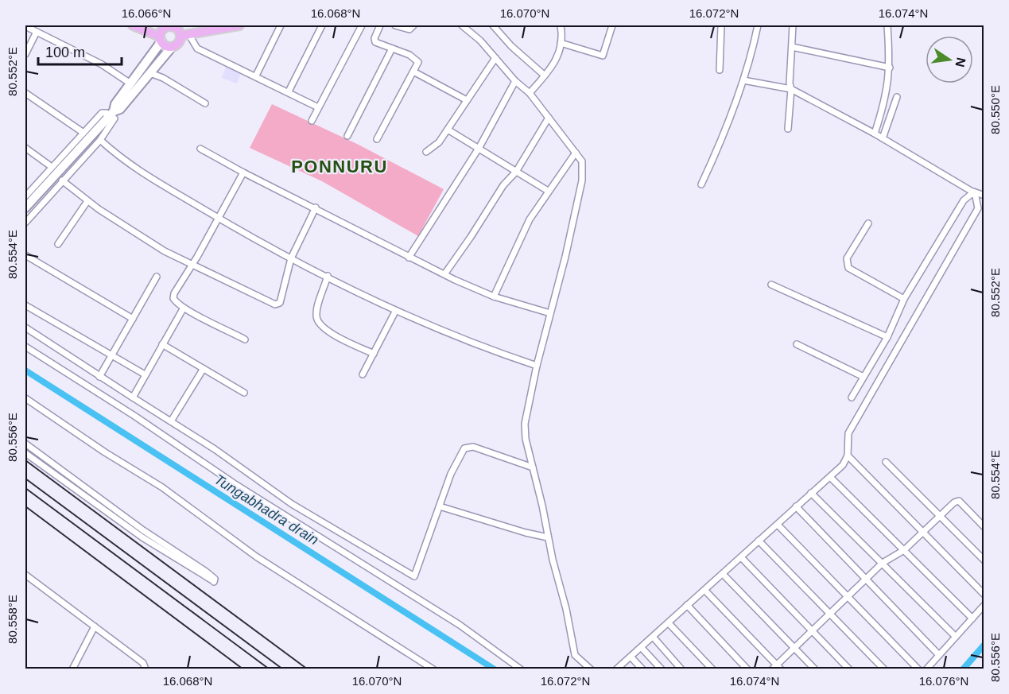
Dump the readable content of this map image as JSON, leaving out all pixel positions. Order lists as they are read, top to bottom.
{
  "districts": ["PONNURU"],
  "water": ["Tungabhadra drain"],
  "scale_bar": "100 m",
  "north": "right",
  "coordinates": [
    "16.066°N",
    "16.068°N",
    "16.070°N",
    "16.072°N",
    "16.074°N",
    "80.552°E",
    "80.550°E",
    "80.554°E",
    "80.556°E",
    "80.558°E",
    "16.076°N"
  ]
}
